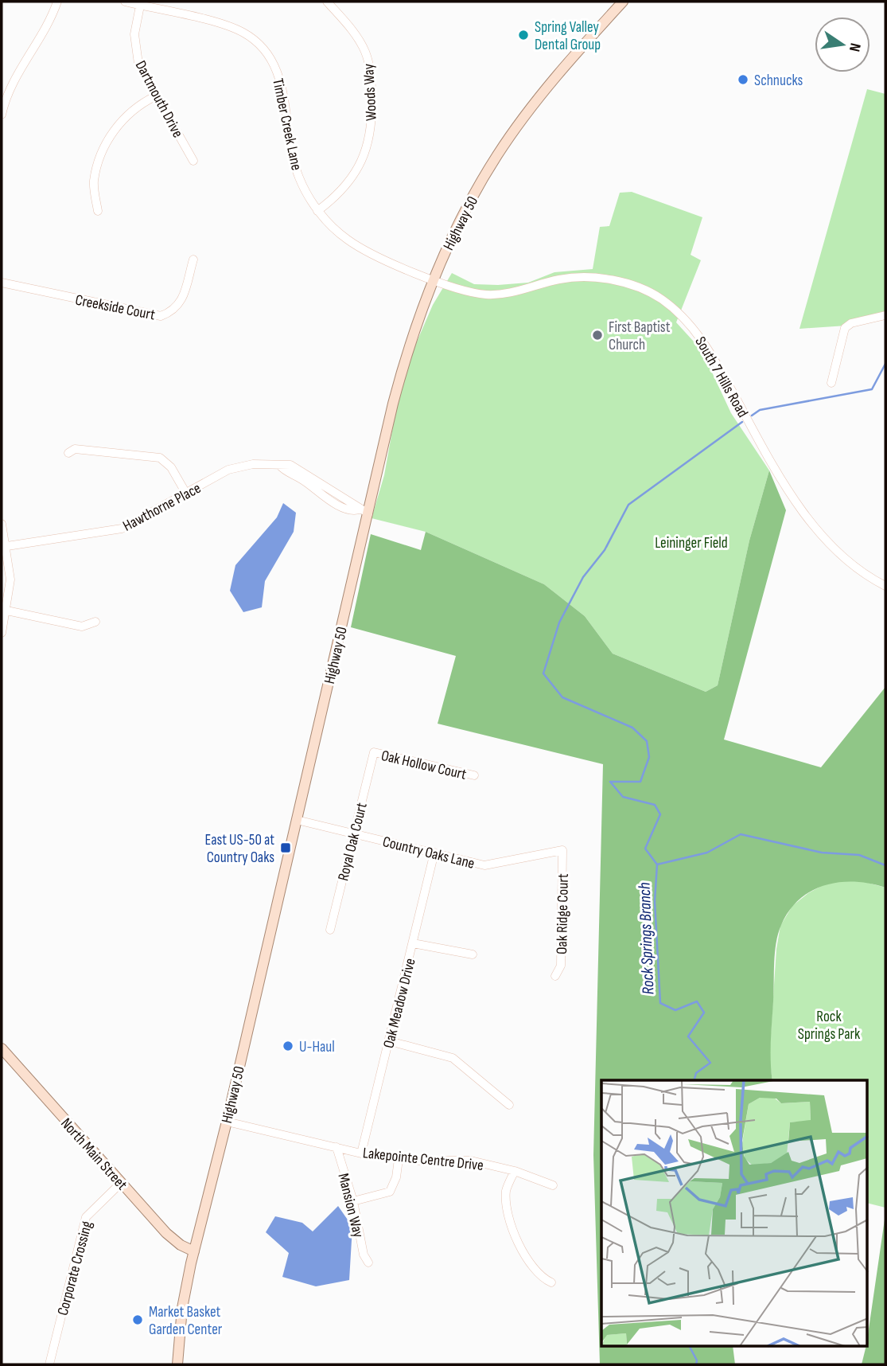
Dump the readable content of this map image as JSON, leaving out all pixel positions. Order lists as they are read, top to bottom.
{
  "streets": {
    "main road": ["Highway 50", "North Main Street"],
    "street": [
      "Woods Way",
      "Dartmouth Drive",
      "Timber Creek Lane",
      "Creekside Court",
      "South 7 Hills Road",
      "Hawthorne Place",
      "Oak Hollow Court",
      "Royal Oak Court",
      "Country Oaks Lane",
      "Oak Ridge Court",
      "Oak Meadow Drive",
      "Lakepointe Centre Drive",
      "Mansion Way",
      "Corporate Crossing"
    ]
  },
  "crossings": [
    ["Woods Way", "Timber Creek Lane"],
    ["Dartmouth Drive", "Timber Creek Lane"],
    ["Timber Creek Lane", "Highway 50"],
    ["Timber Creek Lane", "South 7 Hills Road"],
    ["Highway 50", "South 7 Hills Road"],
    ["Highway 50", "Hawthorne Place"],
    ["Highway 50", "Country Oaks Lane"],
    ["Highway 50", "North Main Street"],
    ["Highway 50", "Lakepointe Centre Drive"],
    ["Oak Hollow Court", "Royal Oak Court"],
    ["Royal Oak Court", "Country Oaks Lane"],
    ["Country Oaks Lane", "Oak Ridge Court"],
    ["Country Oaks Lane", "Oak Meadow Drive"],
    ["Oak Meadow Drive", "Lakepointe Centre Drive"],
    ["North Main Street", "Corporate Crossing"],
    ["Lakepointe Centre Drive", "Mansion Way"]
  ],
  "water": ["Rock Springs Branch"],
  "parks": ["Leininger Field", "Rock Springs Park"],
  "places": {
    "other": [
      "Spring Valley Dental Group",
      "Schnucks",
      "First Baptist Church",
      "U-Haul",
      "Market Basket Garden Center"
    ],
    "transit": ["East US-50 at Country Oaks"]
  },
  "north": "right"
}
